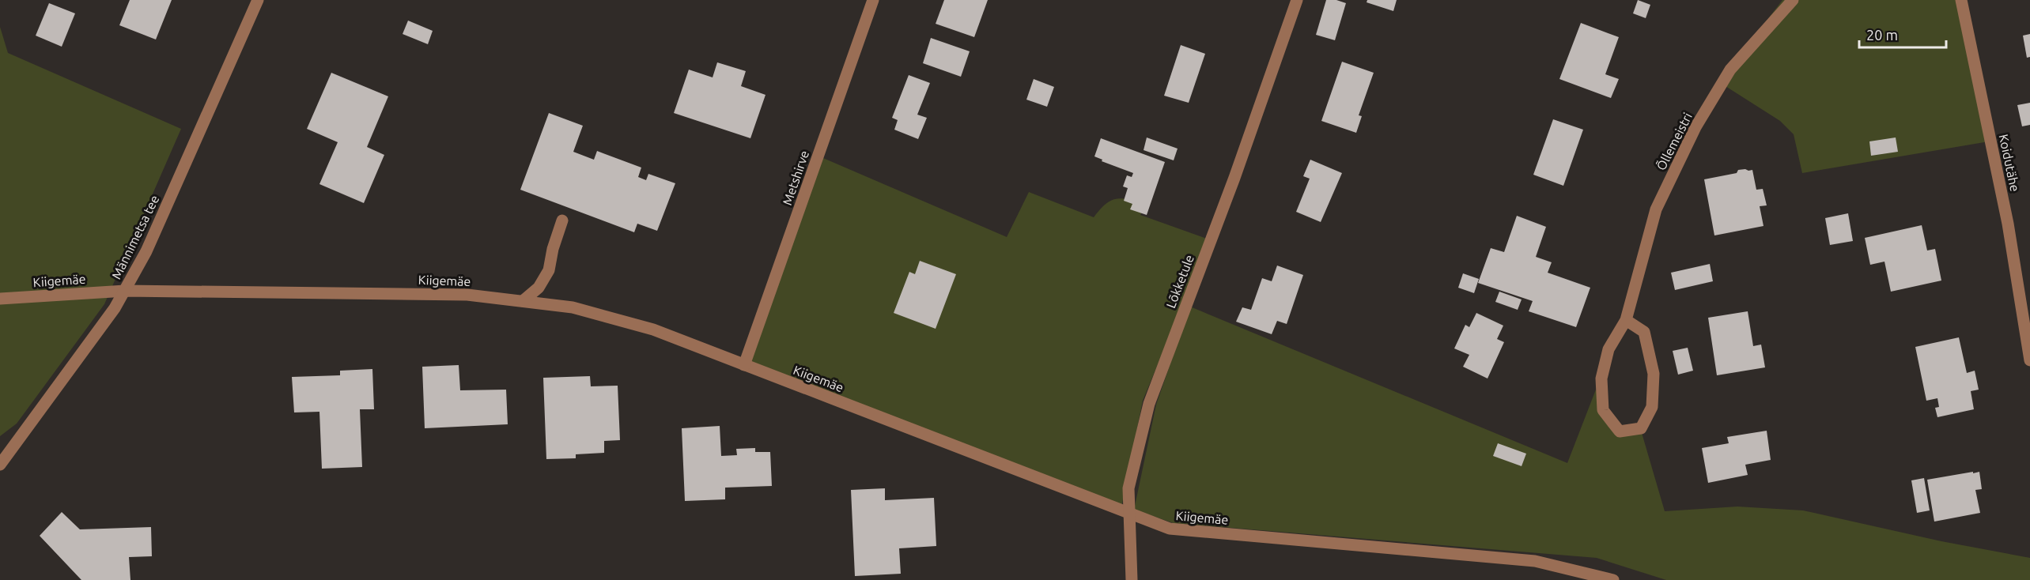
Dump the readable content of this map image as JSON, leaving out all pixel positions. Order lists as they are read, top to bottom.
{
  "streets": {
    "street": [
      "Õllemeistri",
      "Koidutähe",
      "Metshirve",
      "Männimetsa tee",
      "Kiigemäe",
      "Lõkketule"
    ]
  },
  "crossings": [
    ["Metshirve", "Kiigemäe"],
    ["Männimetsa tee", "Kiigemäe"],
    ["Kiigemäe", "Lõkketule"]
  ],
  "scale_bar": "20 m"
}
